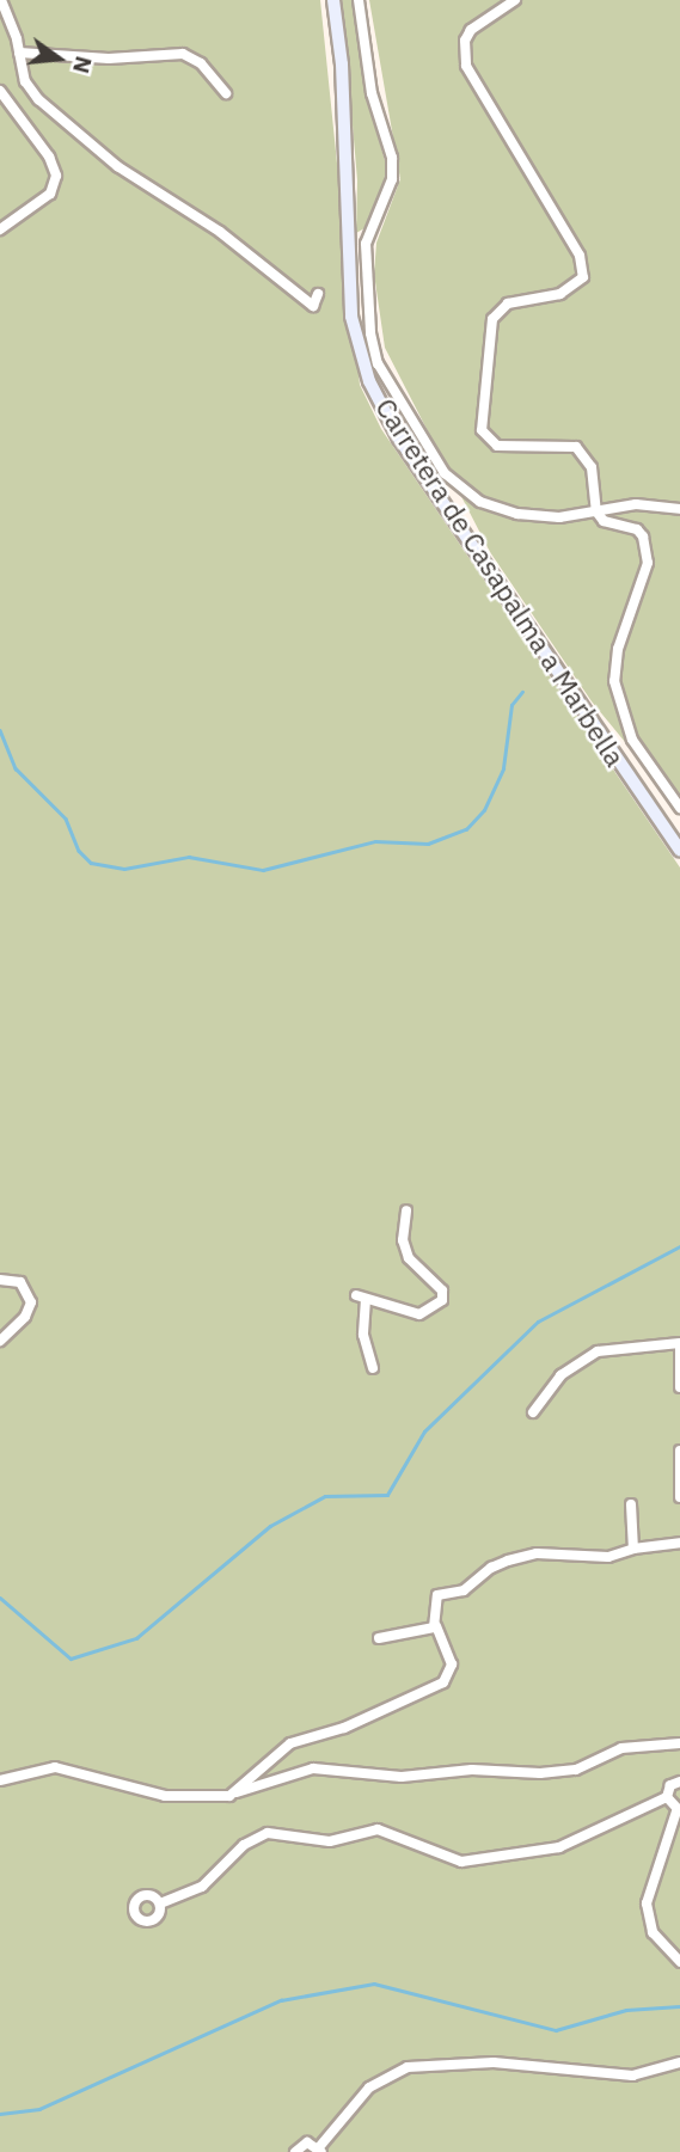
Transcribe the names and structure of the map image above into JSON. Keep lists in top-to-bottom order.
{
  "streets": {
    "main road": ["Carretera de Casapalma a Marbella"]
  },
  "north": "right"
}
